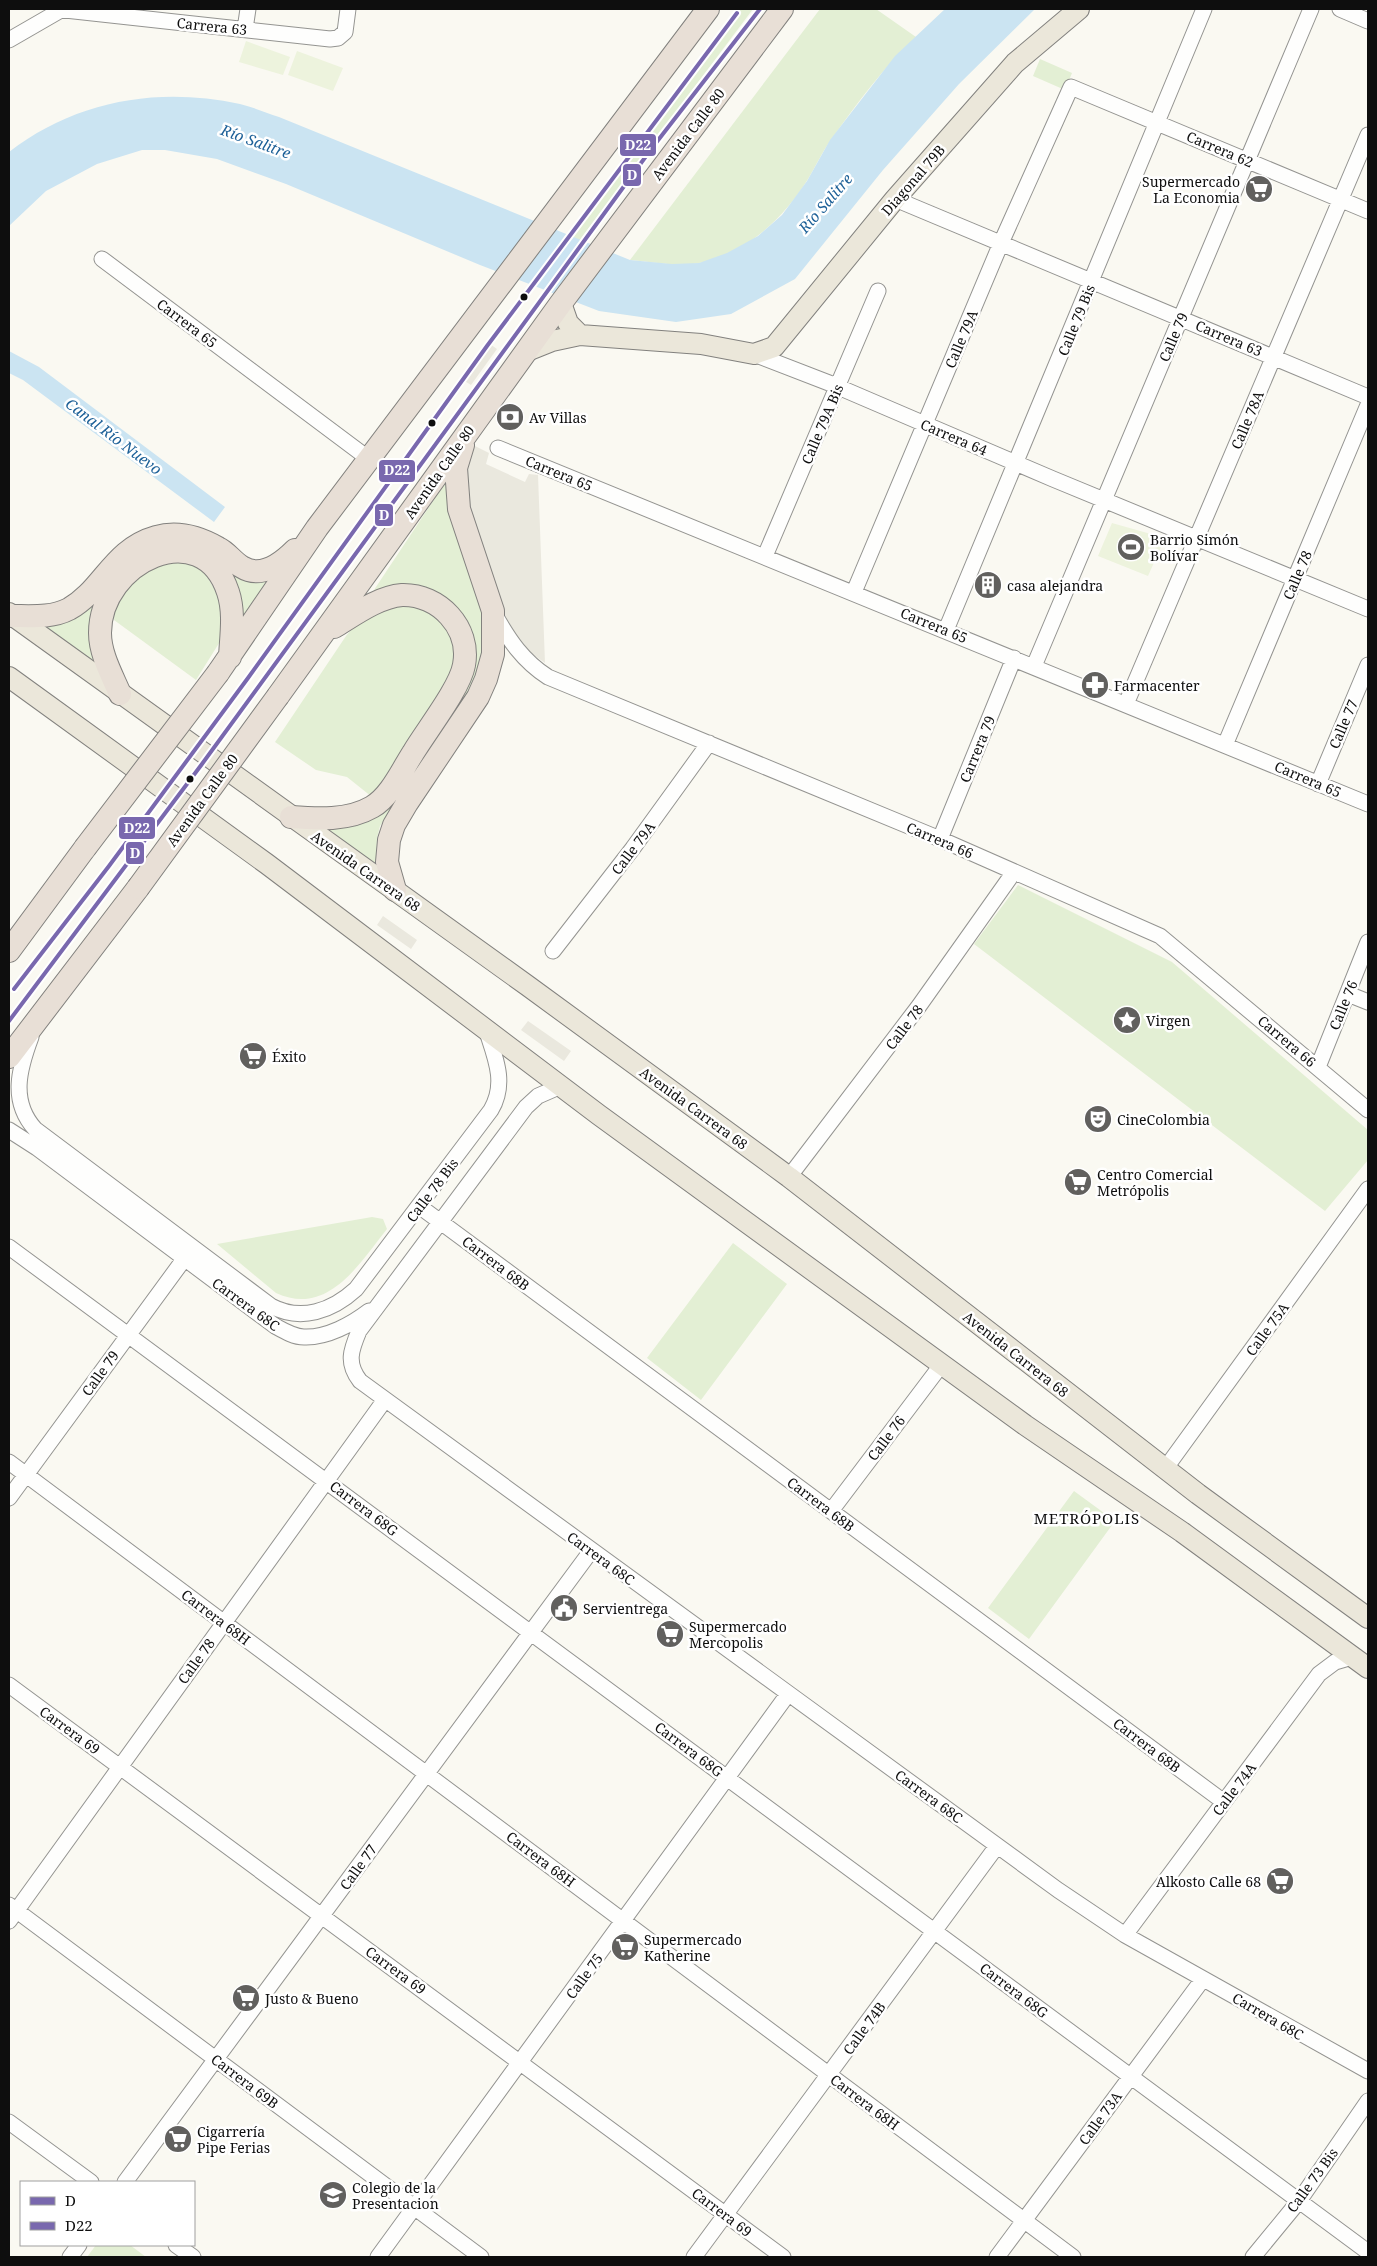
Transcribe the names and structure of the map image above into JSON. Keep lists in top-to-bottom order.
{
  "streets": {
    "highway": ["Avenida Calle 80"],
    "main road": ["Diagonal 79B", "Carrera 64", "Avenida Carrera 68"],
    "street": [
      "Carrera 63",
      "Carrera 62",
      "Calle 79 Bis",
      "Carrera 65",
      "Calle 79",
      "Calle 79A",
      "Calle 78A",
      "Calle 79A Bis",
      "Calle 78",
      "Calle 77",
      "Carrera 79",
      "Carrera 66",
      "Calle 76",
      "Calle 78 Bis",
      "Carrera 68B",
      "Carrera 68C",
      "Calle 75A",
      "Carrera 68G",
      "Carrera 68H",
      "Carrera 69",
      "Calle 74A",
      "Calle 75",
      "Calle 74B",
      "Carrera 69B",
      "Calle 73A",
      "Calle 73 Bis"
    ]
  },
  "crossings": [
    ["Carrera 63", "Diagonal 79B"],
    ["Carrera 63", "Calle 79 Bis"],
    ["Carrera 63", "Calle 79"],
    ["Carrera 63", "Calle 79A"],
    ["Carrera 63", "Calle 78A"],
    ["Avenida Calle 80", "Carrera 64"],
    ["Avenida Calle 80", "Carrera 68C"],
    ["Carrera 62", "Calle 79 Bis"],
    ["Carrera 62", "Calle 79"],
    ["Carrera 62", "Calle 79A"],
    ["Carrera 62", "Calle 78A"],
    ["Diagonal 79B", "Carrera 64"],
    ["Calle 79 Bis", "Carrera 65"],
    ["Calle 79 Bis", "Carrera 64"],
    ["Carrera 65", "Calle 79"],
    ["Carrera 65", "Calle 79A"],
    ["Carrera 65", "Calle 78A"],
    ["Carrera 65", "Calle 79A Bis"],
    ["Carrera 65", "Calle 78"],
    ["Carrera 65", "Calle 77"],
    ["Carrera 65", "Carrera 79"],
    ["Calle 79", "Carrera 64"],
    ["Calle 79", "Carrera 68C"],
    ["Calle 79", "Carrera 68G"],
    ["Calle 79", "Carrera 68H"],
    ["Calle 79A", "Carrera 64"],
    ["Calle 79A", "Carrera 66"],
    ["Calle 78A", "Carrera 64"],
    ["Calle 79A Bis", "Carrera 64"],
    ["Carrera 64", "Calle 78"],
    ["Calle 78", "Carrera 66"],
    ["Calle 78", "Avenida Carrera 68"],
    ["Calle 78", "Carrera 68C"],
    ["Calle 78", "Carrera 68G"],
    ["Calle 78", "Carrera 68H"],
    ["Calle 78", "Carrera 69"],
    ["Calle 78", "Carrera 69B"],
    ["Calle 77", "Carrera 68C"],
    ["Calle 77", "Carrera 68G"],
    ["Calle 77", "Carrera 68H"],
    ["Calle 77", "Carrera 69"],
    ["Calle 77", "Carrera 69B"],
    ["Carrera 79", "Carrera 66"],
    ["Carrera 66", "Calle 76"],
    ["Avenida Carrera 68", "Calle 75A"],
    ["Calle 76", "Carrera 68B"],
    ["Calle 78 Bis", "Carrera 68B"],
    ["Calle 78 Bis", "Carrera 68C"],
    ["Carrera 68B", "Calle 74A"],
    ["Carrera 68C", "Calle 74A"],
    ["Carrera 68C", "Calle 75"],
    ["Carrera 68C", "Calle 74B"],
    ["Carrera 68C", "Calle 73A"],
    ["Carrera 68G", "Calle 75"],
    ["Carrera 68G", "Calle 74B"],
    ["Carrera 68G", "Calle 73A"],
    ["Carrera 68G", "Calle 73 Bis"],
    ["Carrera 68H", "Calle 75"],
    ["Carrera 68H", "Calle 74B"],
    ["Carrera 68H", "Calle 73A"],
    ["Carrera 69", "Calle 75"],
    ["Carrera 69", "Calle 74B"],
    ["Calle 75", "Carrera 69B"]
  ],
  "districts": ["METRÓPOLIS"],
  "water": ["Río Salitre", "Canal Río Nuevo"],
  "places": {
    "supermarket": [
      "Supermercado La Economia",
      "Éxito",
      "Centro Comercial Metrópolis",
      "Supermercado Mercopolis",
      "Alkosto Calle 68",
      "Supermercado Katherine",
      "Justo & Bueno",
      "Cigarrería Pipe Ferias"
    ],
    "bank": ["Av Villas"],
    "sports": ["Barrio Simón Bolívar"],
    "building": ["casa alejandra"],
    "pharmacy": ["Farmacenter"],
    "place": ["Virgen"],
    "theatre": ["CineColombia"],
    "public building": ["Servientrega"],
    "school or university": ["Colegio de la Presentacion"]
  },
  "lines": ["transit line D", "transit line D22"],
  "legend": ["D", "D22"]
}
